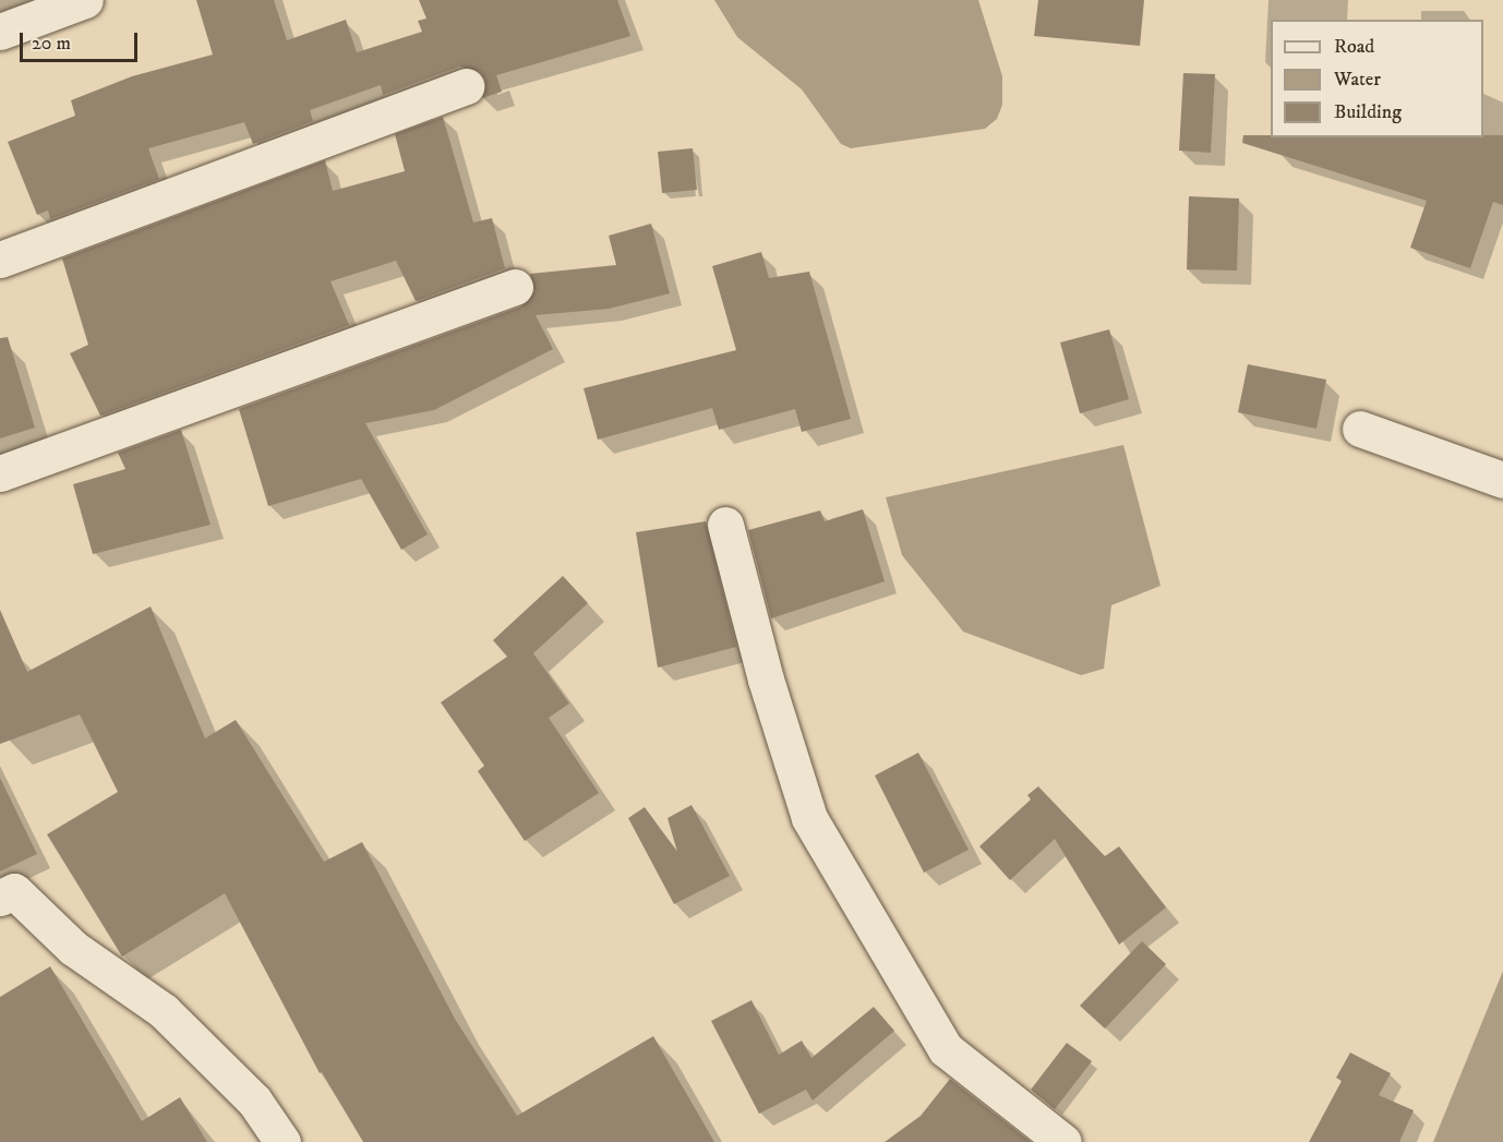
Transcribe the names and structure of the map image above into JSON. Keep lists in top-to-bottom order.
{
  "legend": ["Road", "Water", "Building"],
  "scale_bar": "20 m"
}
